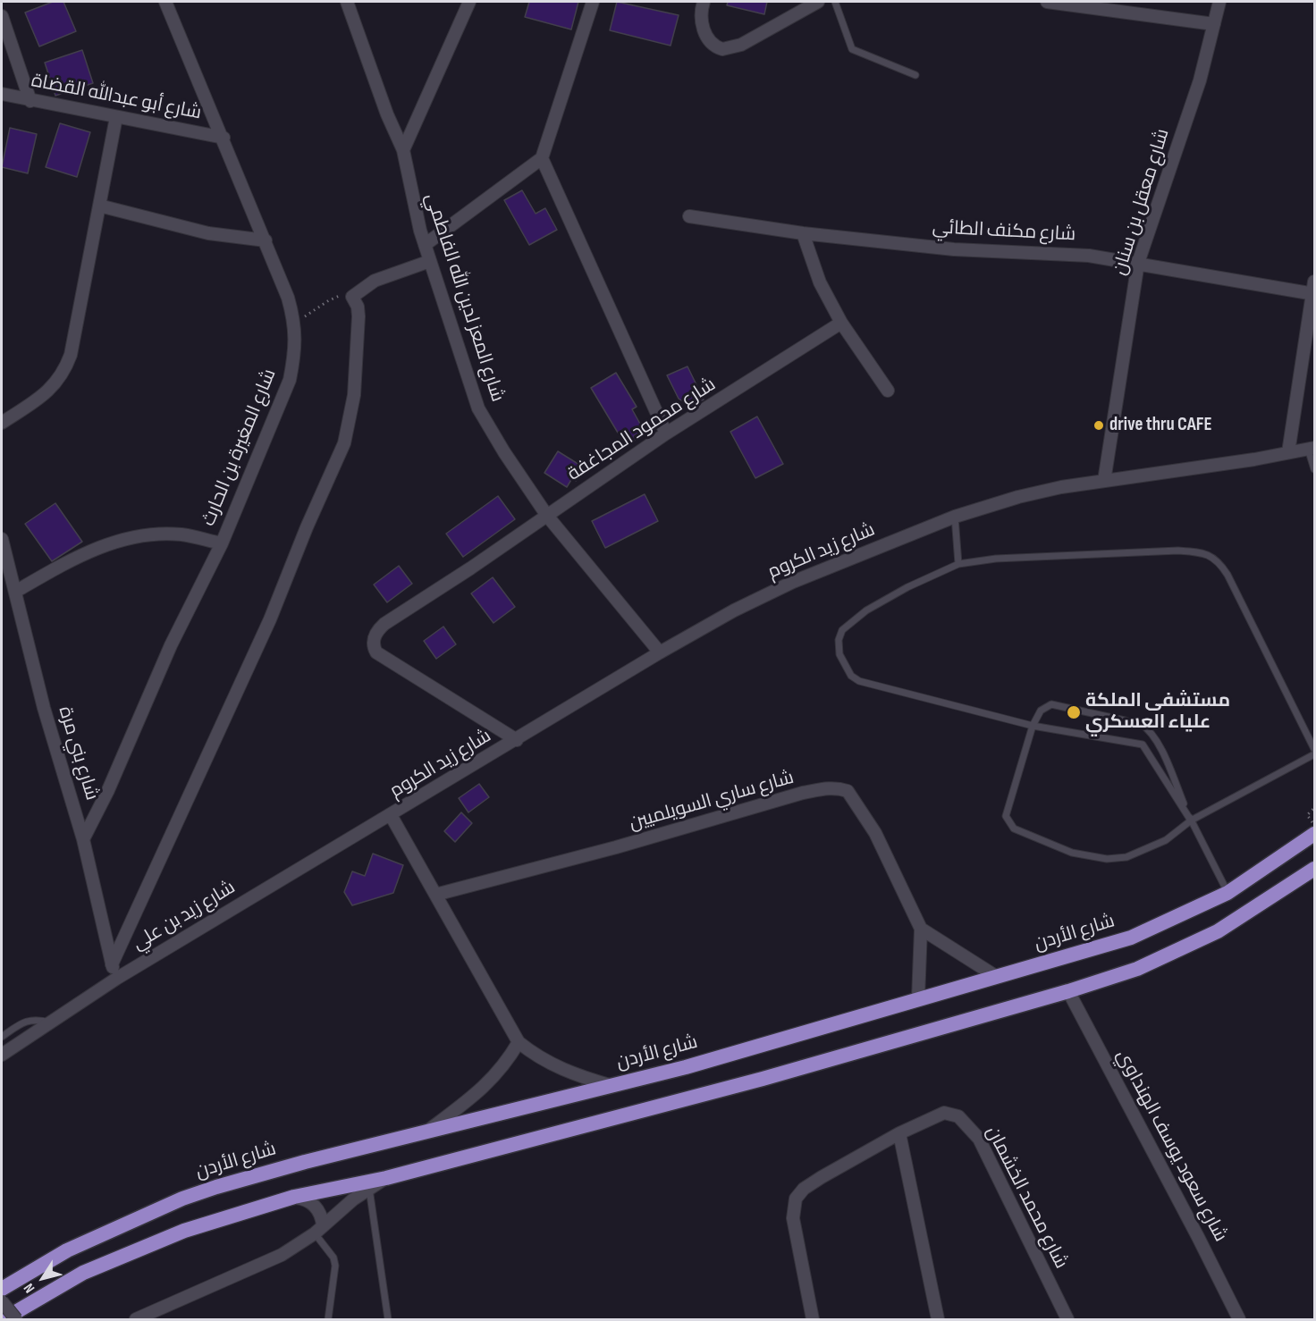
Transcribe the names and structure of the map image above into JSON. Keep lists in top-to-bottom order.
{
  "streets": {
    "highway": ["شارع الأردن"],
    "street": [
      "شارع أبو عبدالله القضاة",
      "شارع معقل بن سنان",
      "شارع مكنف الطائي",
      "شارع المعز لدين الله الفاطمي",
      "شارع محمود المجاغفة",
      "شارع المغيرة بن الحارث",
      "شارع زيد الكروم",
      "شارع بني مرة",
      "شارع ساري السويلميين",
      "شارع زيد بن علي",
      "شارع سعود يوسف الهنداوي",
      "شارع محمد الخشمان"
    ]
  },
  "crossings": [
    ["شارع أبو عبدالله القضاة", "شارع المغيرة بن الحارث"],
    ["شارع معقل بن سنان", "شارع مكنف الطائي"],
    ["شارع معقل بن سنان", "شارع زيد الكروم"],
    ["شارع المعز لدين الله الفاطمي", "شارع محمود المجاغفة"],
    ["شارع المعز لدين الله الفاطمي", "شارع زيد الكروم"],
    ["شارع محمود المجاغفة", "شارع زيد الكروم"],
    ["شارع المغيرة بن الحارث", "شارع بني مرة"],
    ["شارع زيد الكروم", "شارع زيد بن علي"],
    ["شارع بني مرة", "شارع زيد بن علي"],
    ["شارع ساري السويلميين", "شارع الأردن"]
  ],
  "places": ["drive thru CAFE", "مستشفى الملكة علياء العسكري"],
  "north": "bottom left"
}
